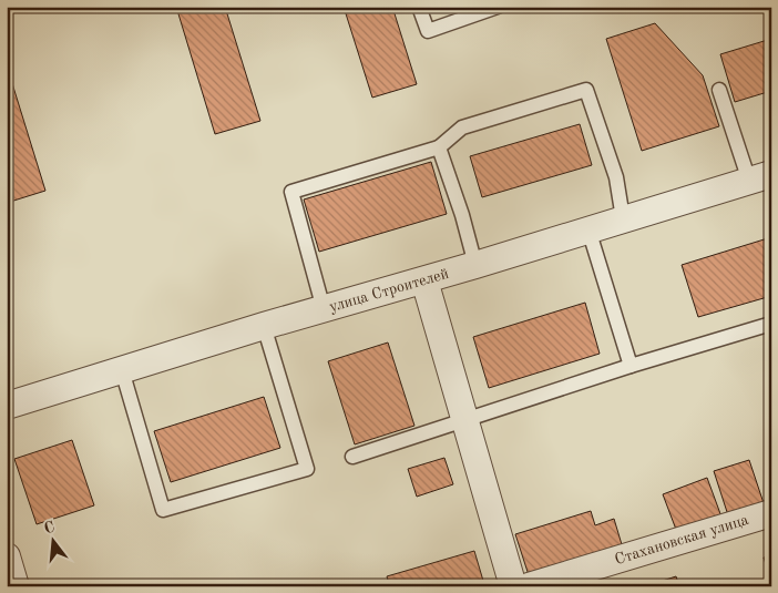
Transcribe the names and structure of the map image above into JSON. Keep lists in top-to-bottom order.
{
  "streets": {
    "street": ["улица Строителей", "Стахановская улица"]
  },
  "north": "top"
}
